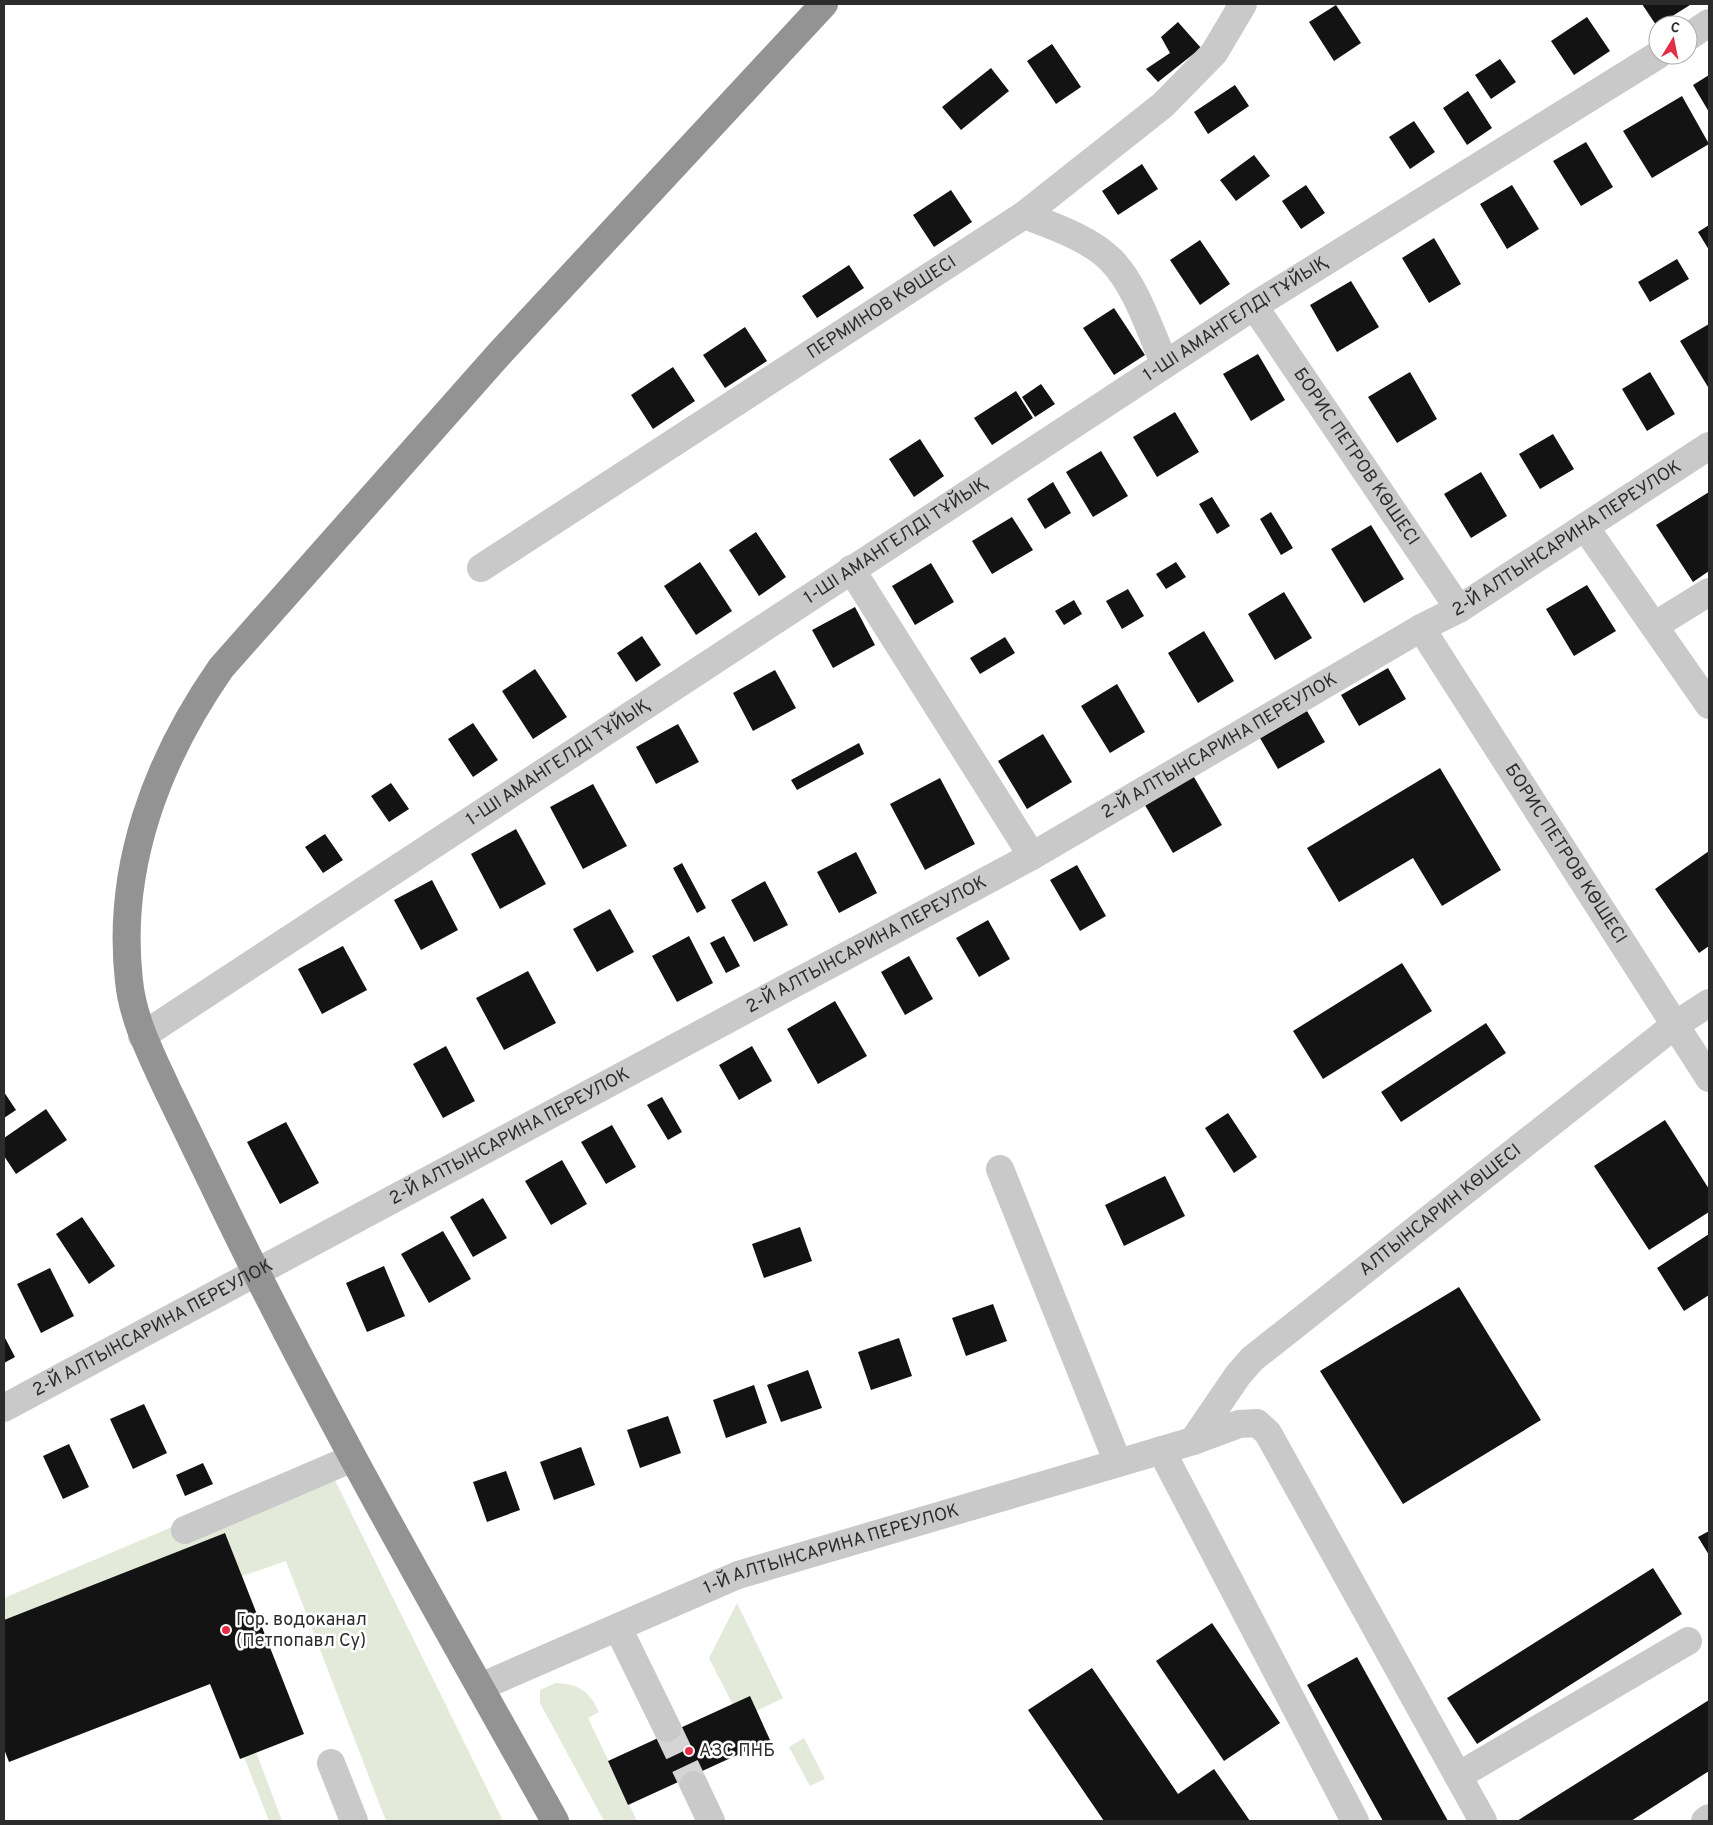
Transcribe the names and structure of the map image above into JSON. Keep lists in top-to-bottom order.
{
  "streets": {
    "street": [
      "ПЕРМИНОВ КӨШЕСІ",
      "1-ШІ АМАНГЕЛДІ ТҰЙЫҚ",
      "БОРИС ПЕТРОВ КӨШЕСІ",
      "2-Й АЛТЫНСАРИНА ПЕРЕУЛОК",
      "АЛТЫНСАРИН КӨШЕСІ",
      "1-Й АЛТЫНСАРИНА ПЕРЕУЛОК"
    ]
  },
  "crossings": [
    ["1-ШІ АМАНГЕЛДІ ТҰЙЫҚ", "БОРИС ПЕТРОВ КӨШЕСІ"],
    ["БОРИС ПЕТРОВ КӨШЕСІ", "2-Й АЛТЫНСАРИНА ПЕРЕУЛОК"],
    ["БОРИС ПЕТРОВ КӨШЕСІ", "АЛТЫНСАРИН КӨШЕСІ"],
    ["АЛТЫНСАРИН КӨШЕСІ", "1-Й АЛТЫНСАРИНА ПЕРЕУЛОК"]
  ],
  "places": ["Гор. водоканал (Петпопавл Су)", "АЗС ПНБ"],
  "north": "top"
}
